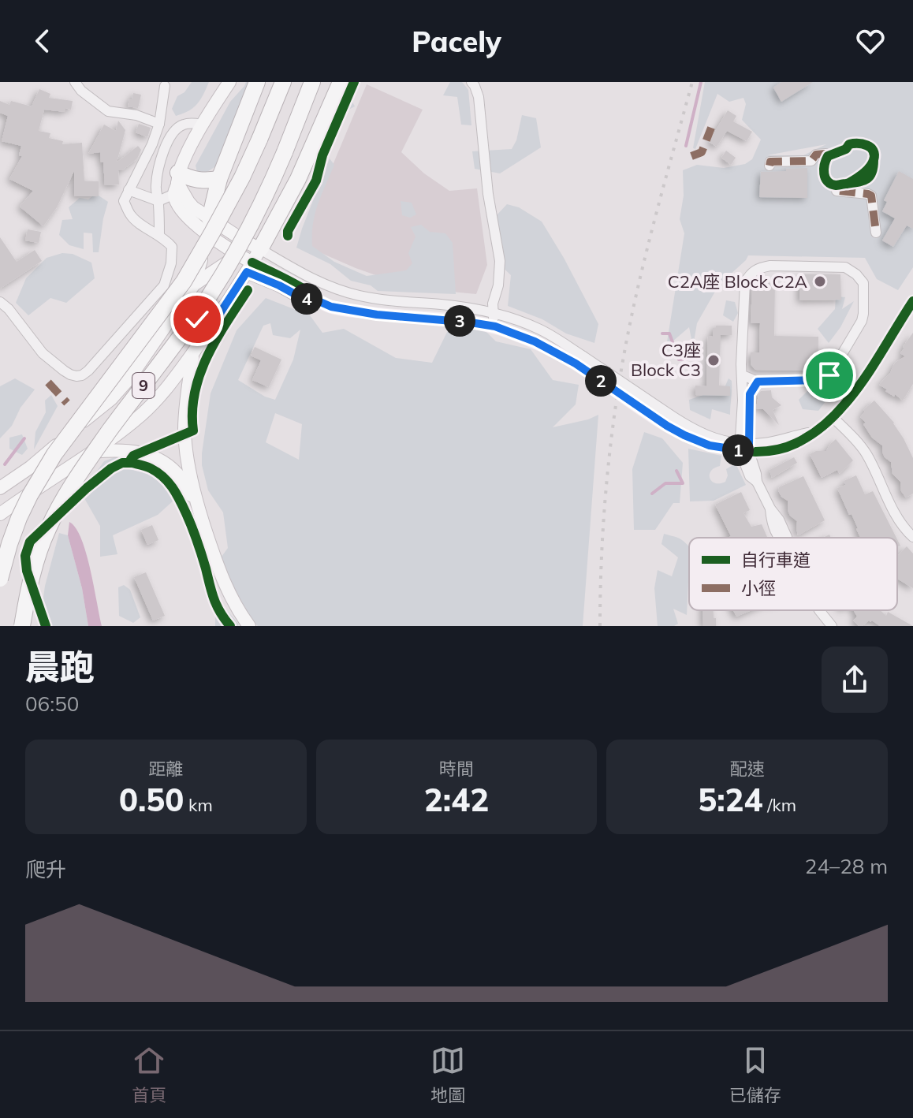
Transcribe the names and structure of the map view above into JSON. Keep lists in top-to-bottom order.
{
  "streets": {
    "highway": ["9"]
  },
  "places": ["C2A座 Block C2A", "C3座 Block C3"],
  "legend": ["自行車道", "小徑"],
  "page": {
    "header": "Pacely",
    "pins": [
      "4",
      "3",
      "2",
      "1"
    ],
    "heading": ["晨跑", "06:50"],
    "stats": [
      ["距離", "0.50 km"],
      ["時間", "2:42"],
      ["配速", "5:24 /km"]
    ],
    "chart": ["爬升", "24–28 m"],
    "tabs": ["首頁", "地圖", "已儲存"]
  }
}
